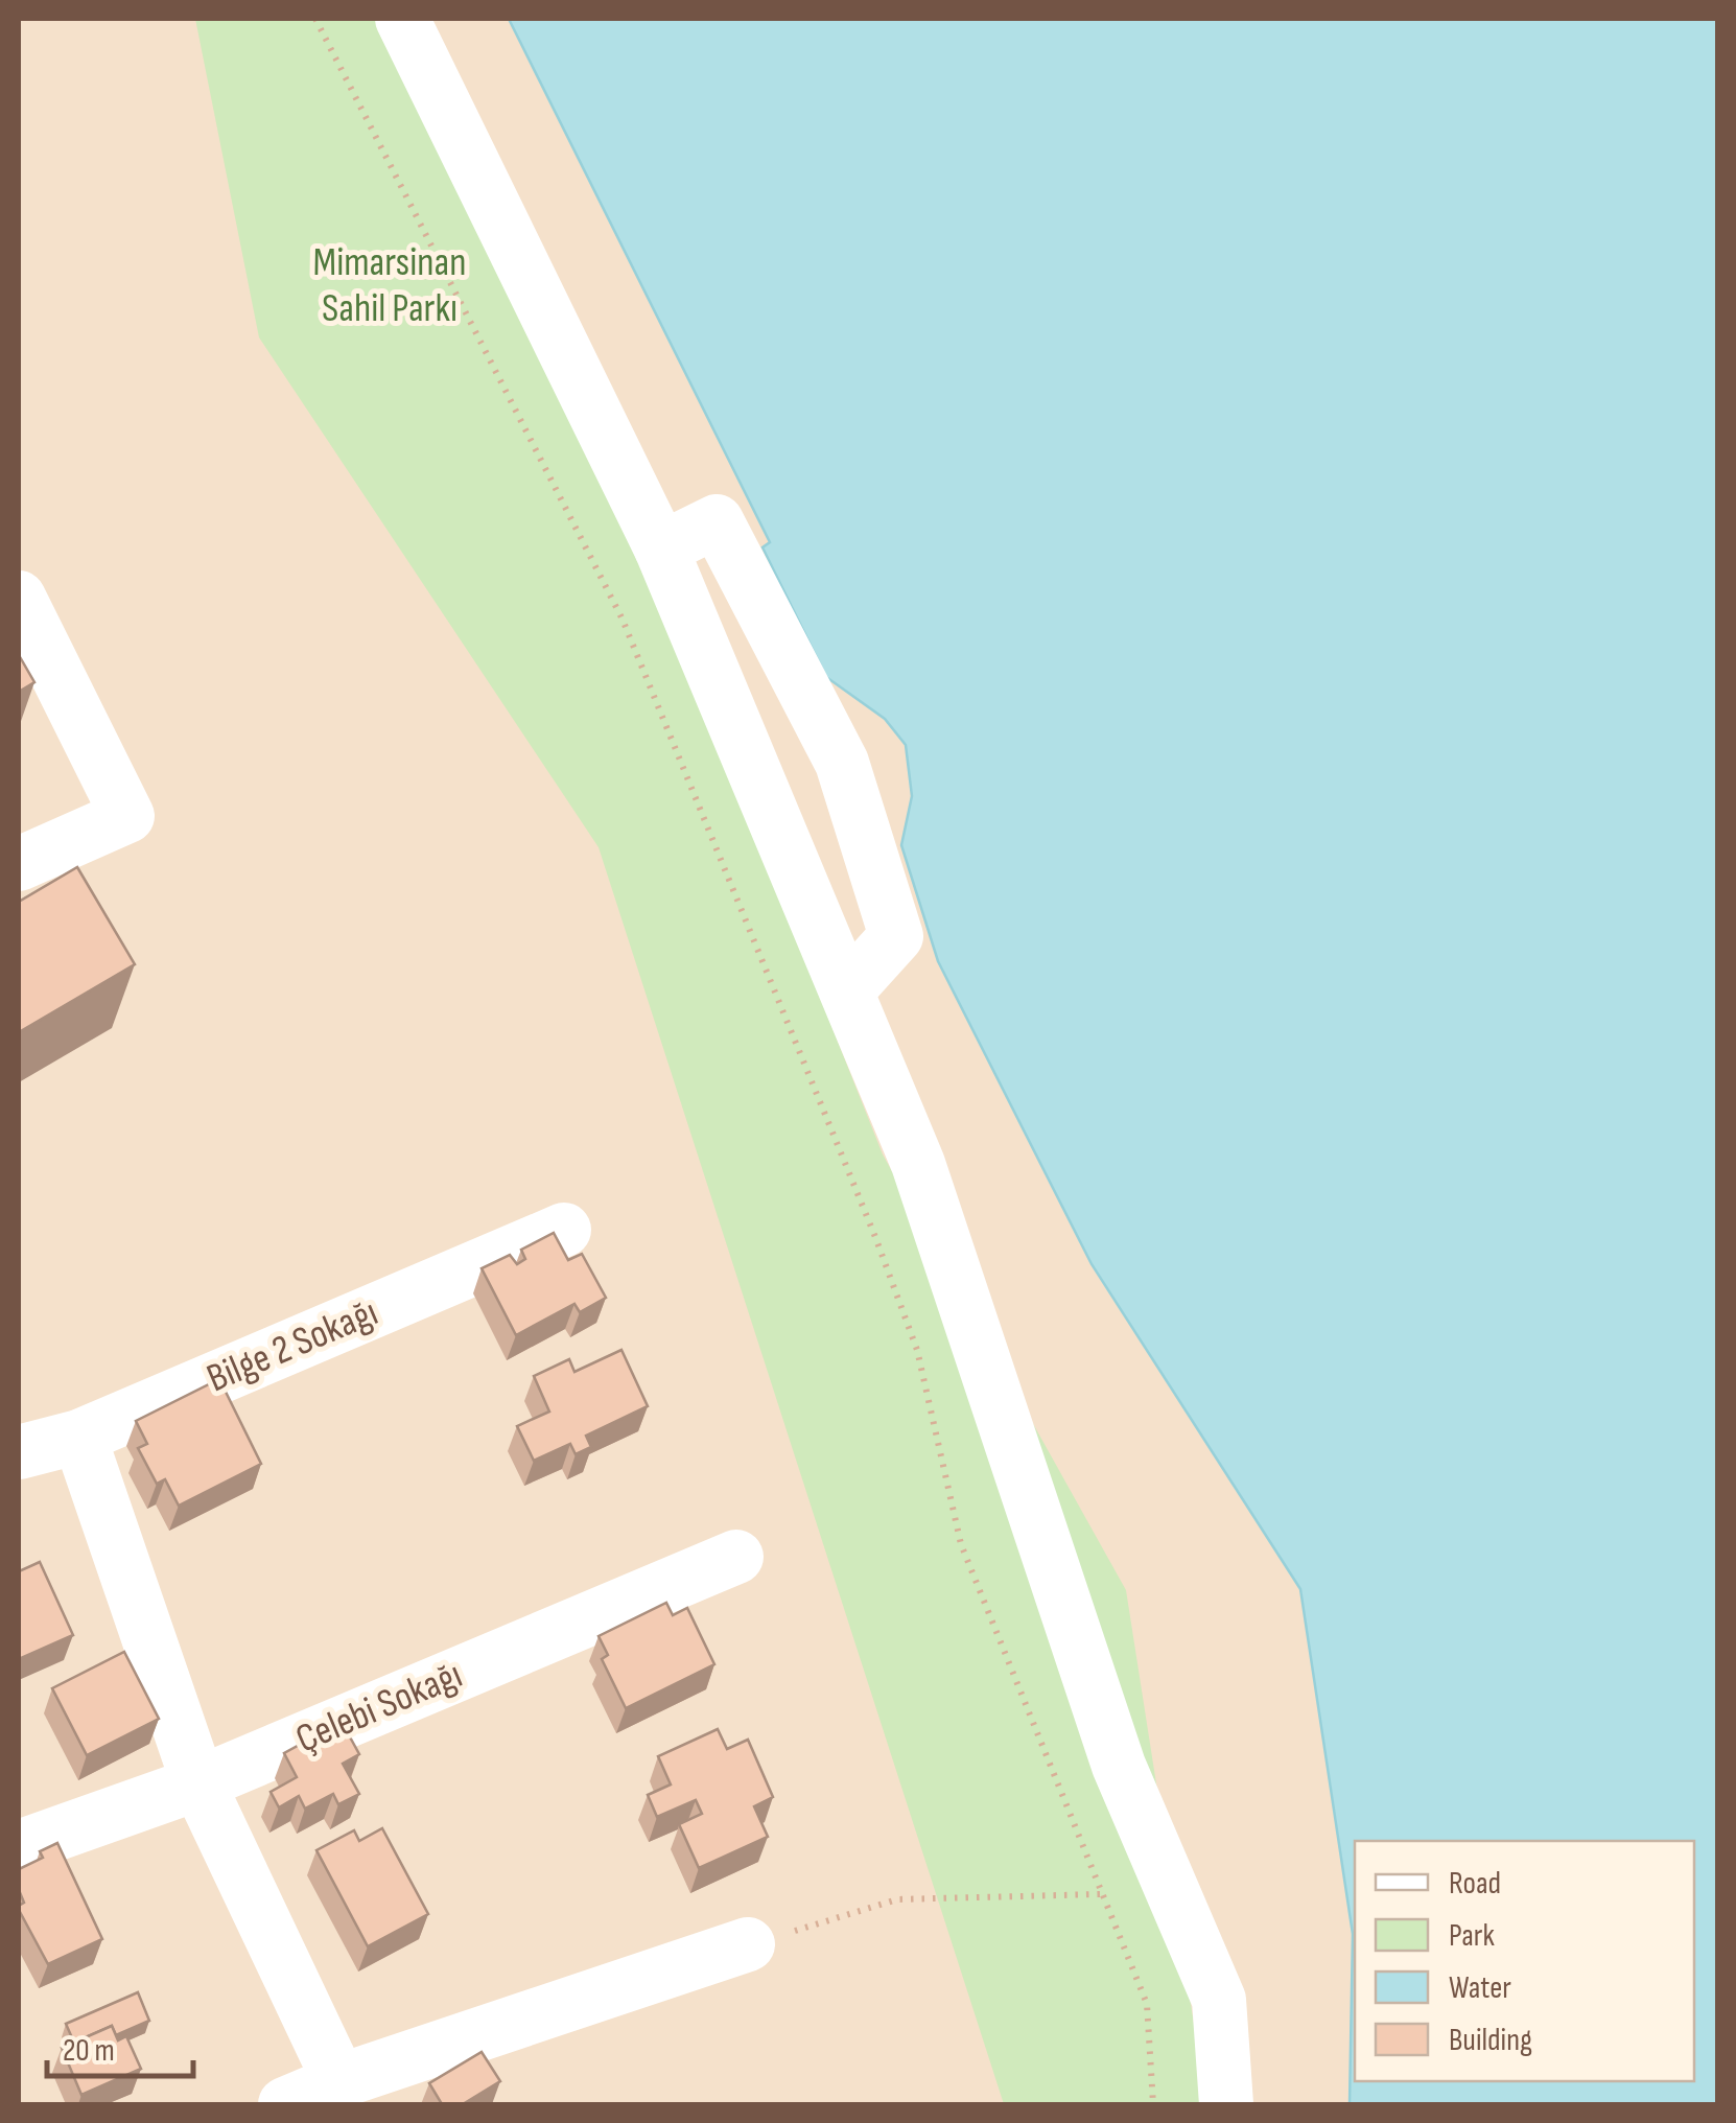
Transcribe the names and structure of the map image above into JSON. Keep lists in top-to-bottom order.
{
  "streets": {
    "street": ["Bilge 2 Sokağı", "Çelebi Sokağı"]
  },
  "parks": ["Mimarsinan Sahil Parkı"],
  "legend": [
    "Road",
    "Park",
    "Water",
    "Building"
  ],
  "scale_bar": "20 m"
}
